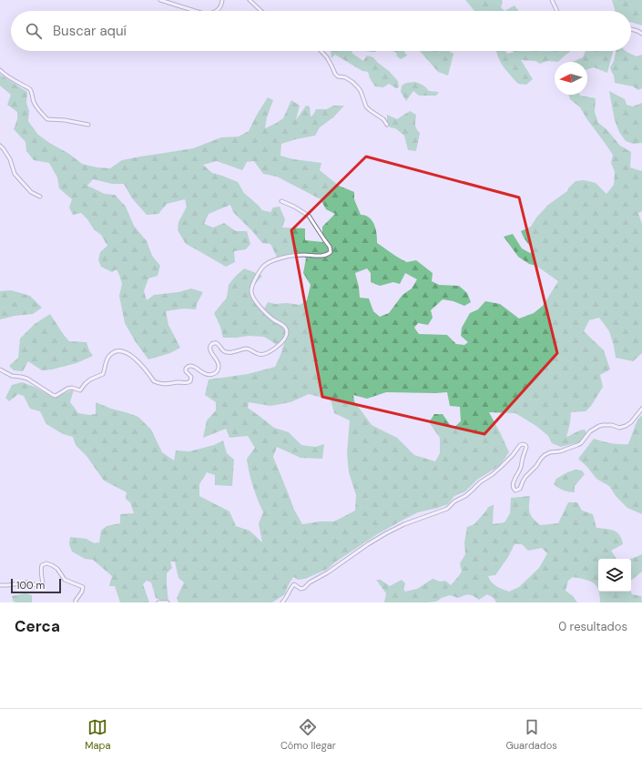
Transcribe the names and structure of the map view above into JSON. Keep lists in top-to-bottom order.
{
  "scale_bar": "100 m",
  "north": "left",
  "page": {
    "search": "Buscar aquí",
    "scale": "100 m",
    "heading": ["Cerca", "0 resultados"],
    "nav": ["Mapa", "Cómo llegar", "Guardados"]
  }
}
